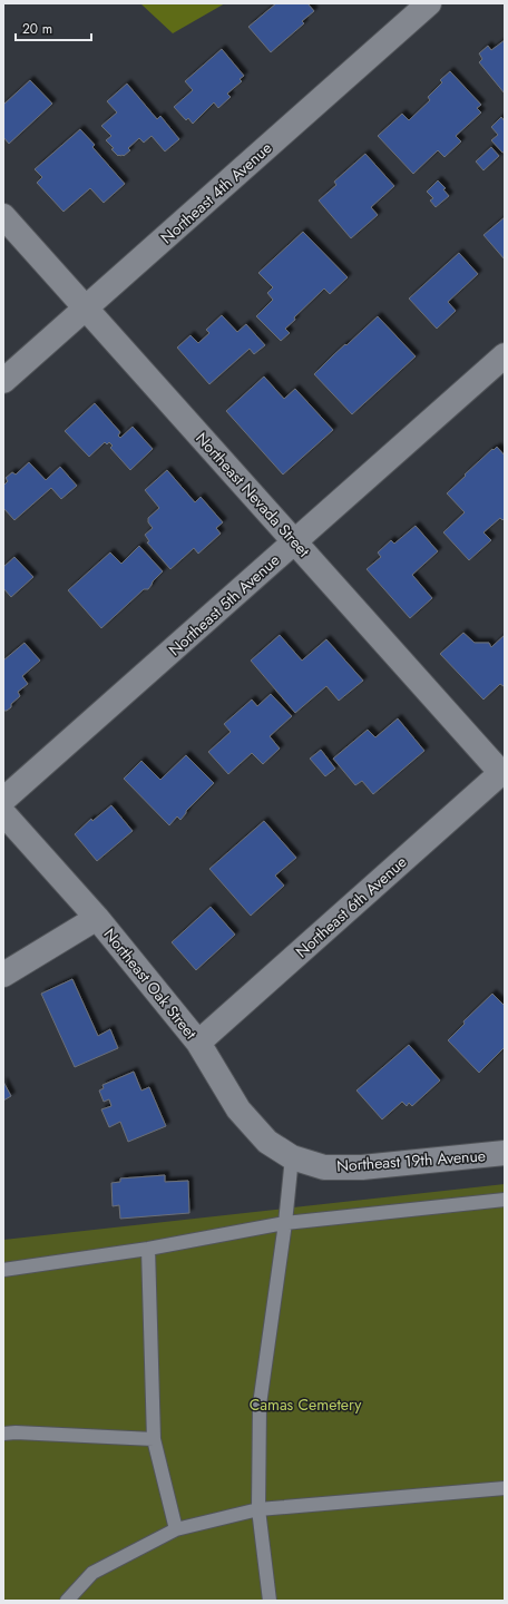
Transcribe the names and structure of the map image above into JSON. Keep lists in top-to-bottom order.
{
  "streets": {
    "street": [
      "Northeast 4th Avenue",
      "Northeast Nevada Street",
      "Northeast 5th Avenue",
      "Northeast 6th Avenue",
      "Northeast Oak Street",
      "Northeast 19th Avenue"
    ]
  },
  "crossings": [
    ["Northeast 4th Avenue", "Northeast Nevada Street"],
    ["Northeast Nevada Street", "Northeast 5th Avenue"],
    ["Northeast Nevada Street", "Northeast 6th Avenue"],
    ["Northeast 6th Avenue", "Northeast Oak Street"],
    ["Northeast Oak Street", "Northeast 19th Avenue"]
  ],
  "parks": ["Camas Cemetery"],
  "scale_bar": "20 m"
}
